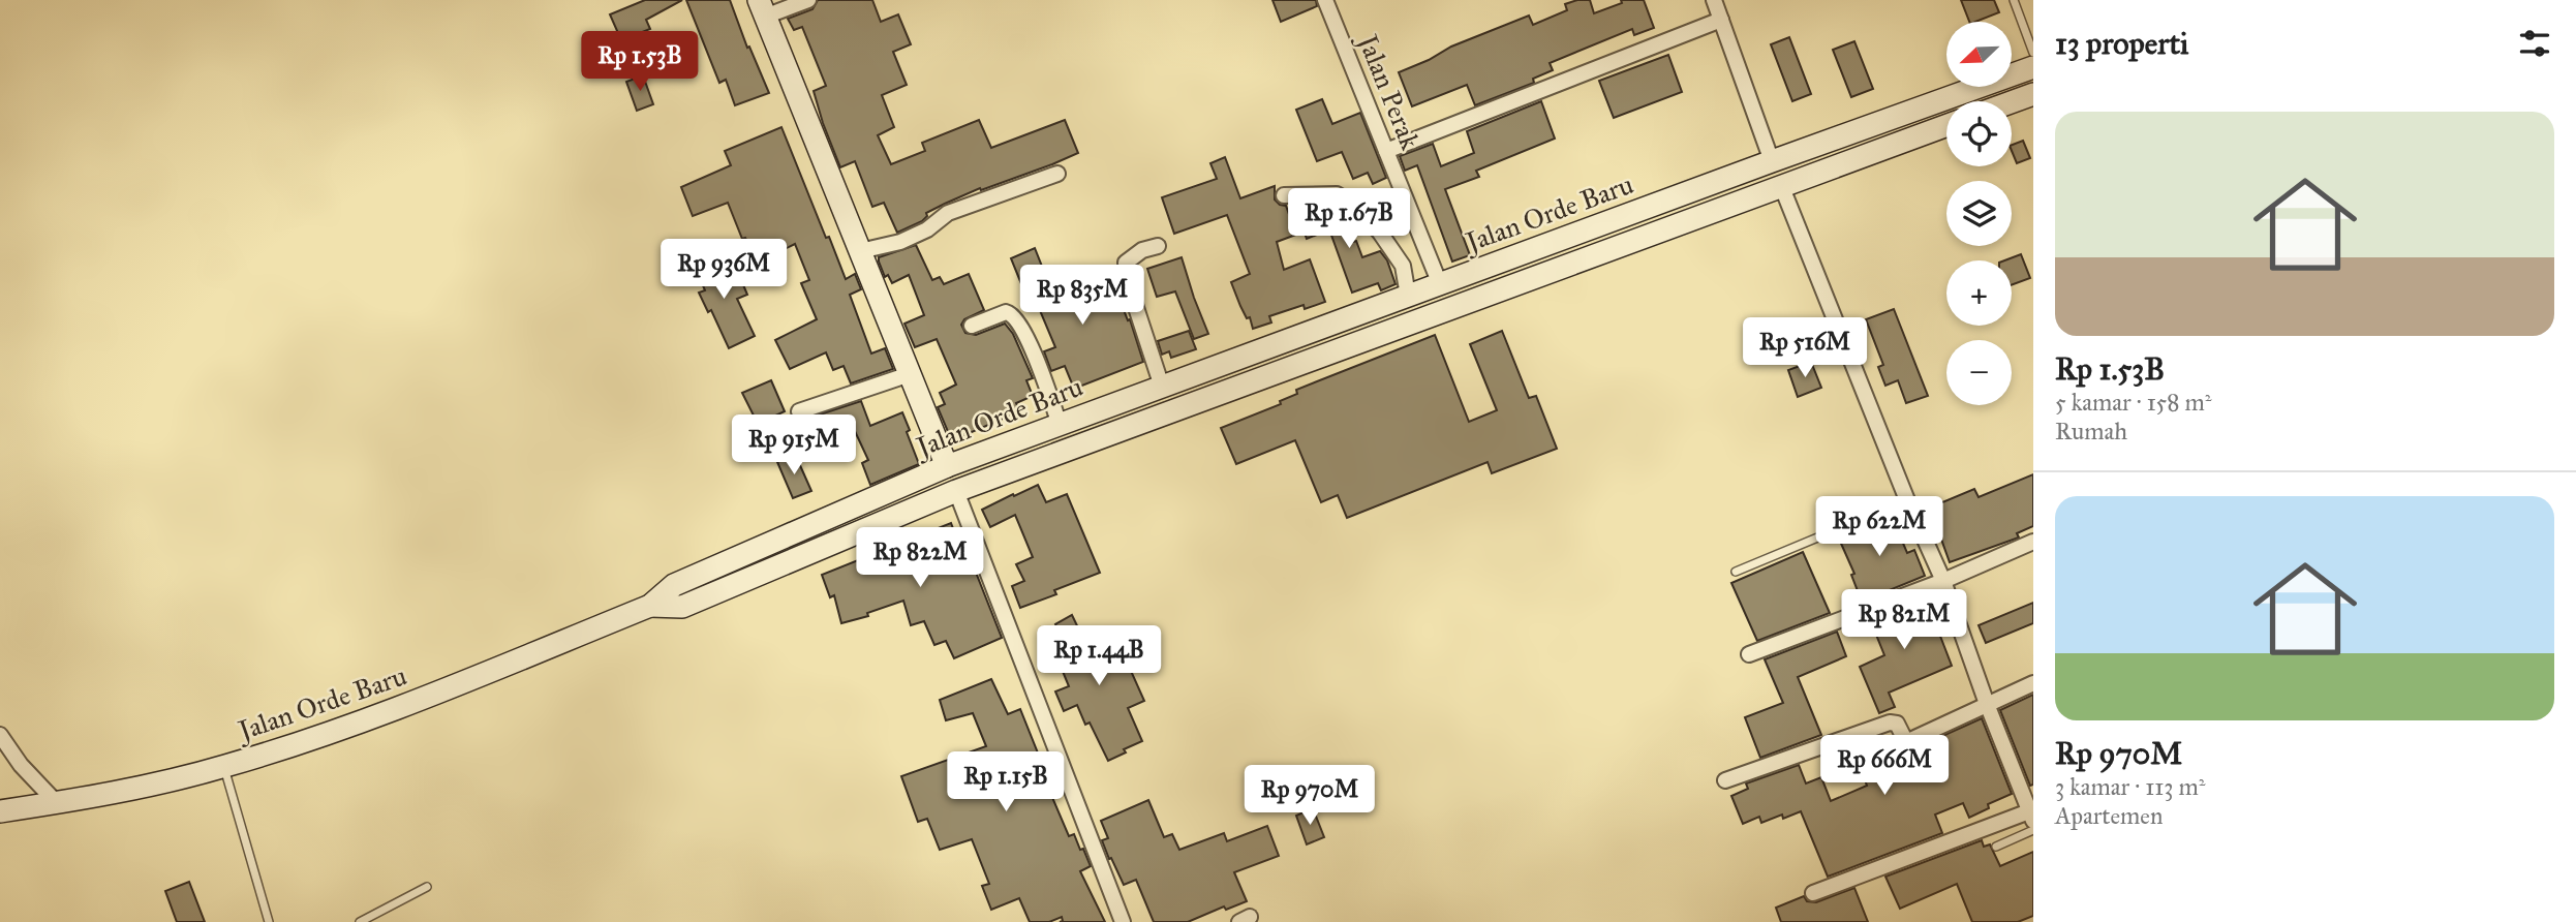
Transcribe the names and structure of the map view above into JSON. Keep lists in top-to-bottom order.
{
  "streets": {
    "main road": ["Jalan Orde Baru"],
    "street": ["Jalan Perak"]
  },
  "crossings": [
    ["Jalan Perak", "Jalan Orde Baru"]
  ],
  "north": "bottom left",
  "page": {
    "heading": "13 properti",
    "map_buttons": ["+", "−"],
    "price": [
      "Rp 1.53B",
      "Rp 1.67B",
      "Rp 936M",
      "Rp 835M",
      "Rp 516M",
      "Rp 915M",
      "Rp 622M",
      "Rp 822M",
      "Rp 821M",
      "Rp 1.44B",
      "Rp 666M",
      "Rp 1.15B",
      "Rp 970M"
    ],
    "list": [
      {
        "name": "Rp 1.53B",
        "note": "5 kamar · 158 m² · Rumah"
      },
      {
        "name": "Rp 970M",
        "note": "3 kamar · 113 m² · Apartemen"
      }
    ]
  }
}
